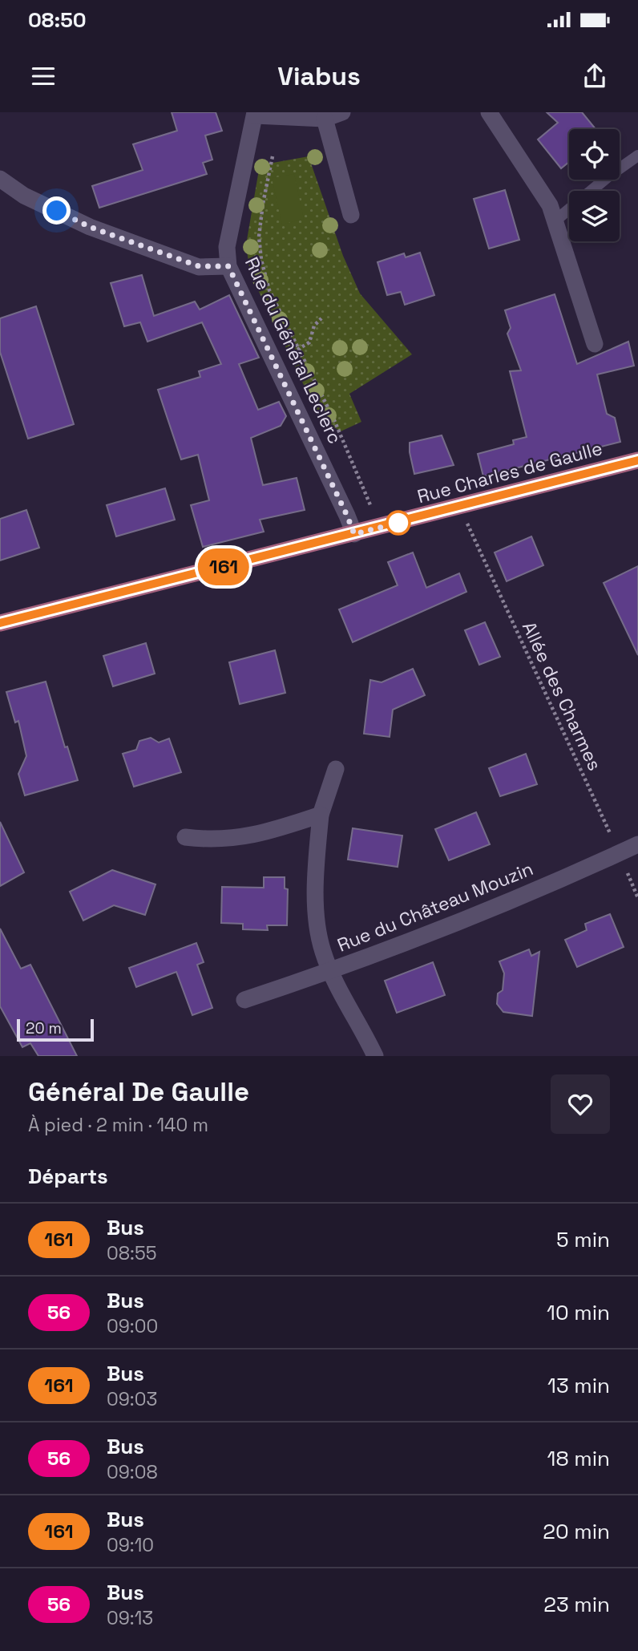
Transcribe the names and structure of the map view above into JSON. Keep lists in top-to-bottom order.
{
  "streets": {
    "main road": ["Rue Charles de Gaulle"],
    "street": ["Rue du Général Leclerc", "Rue du Château Mouzin"],
    "path": ["Allée des Charmes"]
  },
  "crossings": [
    ["Rue du Général Leclerc", "Rue Charles de Gaulle"],
    ["Rue Charles de Gaulle", "Allée des Charmes"],
    ["Allée des Charmes", "Rue du Château Mouzin"]
  ],
  "lines": ["bus line 161"],
  "scale_bar": "20 m",
  "page": {
    "status": "08:50",
    "header": "Viabus",
    "on_map": "161",
    "scale": "20 m",
    "heading": [
      ["Général De Gaulle", "À pied · 2 min · 140 m"],
      "Départs"
    ],
    "list": [
      {
        "mark": "161",
        "name": "Bus",
        "note": "08:55",
        "value": "5 min"
      },
      {
        "mark": "56",
        "name": "Bus",
        "note": "09:00",
        "value": "10 min"
      },
      {
        "mark": "161",
        "name": "Bus",
        "note": "09:03",
        "value": "13 min"
      },
      {
        "mark": "56",
        "name": "Bus",
        "note": "09:08",
        "value": "18 min"
      },
      {
        "mark": "161",
        "name": "Bus",
        "note": "09:10",
        "value": "20 min"
      },
      {
        "mark": "56",
        "name": "Bus",
        "note": "09:13",
        "value": "23 min"
      }
    ]
  }
}
